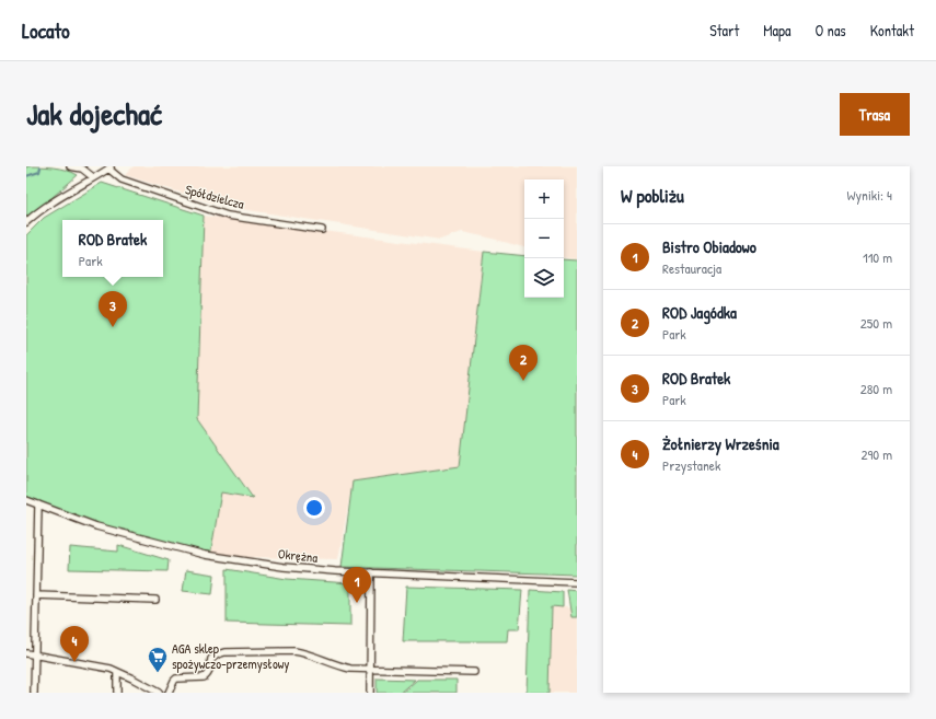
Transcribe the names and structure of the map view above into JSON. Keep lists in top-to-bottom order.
{
  "streets": {
    "street": ["Spółdzielcza", "Okrężna"]
  },
  "places": {
    "supermarket": ["AGA sklep spożywczo-przemysłowy"]
  },
  "page": {
    "header": "Locato",
    "nav": [
      "Start",
      "Mapa",
      "O nas",
      "Kontakt"
    ],
    "title": "Jak dojechać",
    "buttons": "Trasa",
    "heading": ["W pobliżu", "Wyniki: 4"],
    "map_buttons": ["+", "−"],
    "popup": ["ROD Bratek", "Park"],
    "list": [
      {
        "mark": "1",
        "name": "Bistro Obiadowo",
        "note": "Restauracja",
        "value": "110 m"
      },
      {
        "mark": "2",
        "name": "ROD Jagódka",
        "note": "Park",
        "value": "250 m"
      },
      {
        "mark": "3",
        "name": "ROD Bratek",
        "note": "Park",
        "value": "280 m"
      },
      {
        "mark": "4",
        "name": "Żołnierzy Września",
        "note": "Przystanek",
        "value": "290 m"
      }
    ],
    "pins": [
      "3",
      "2",
      "1",
      "4"
    ]
  }
}
